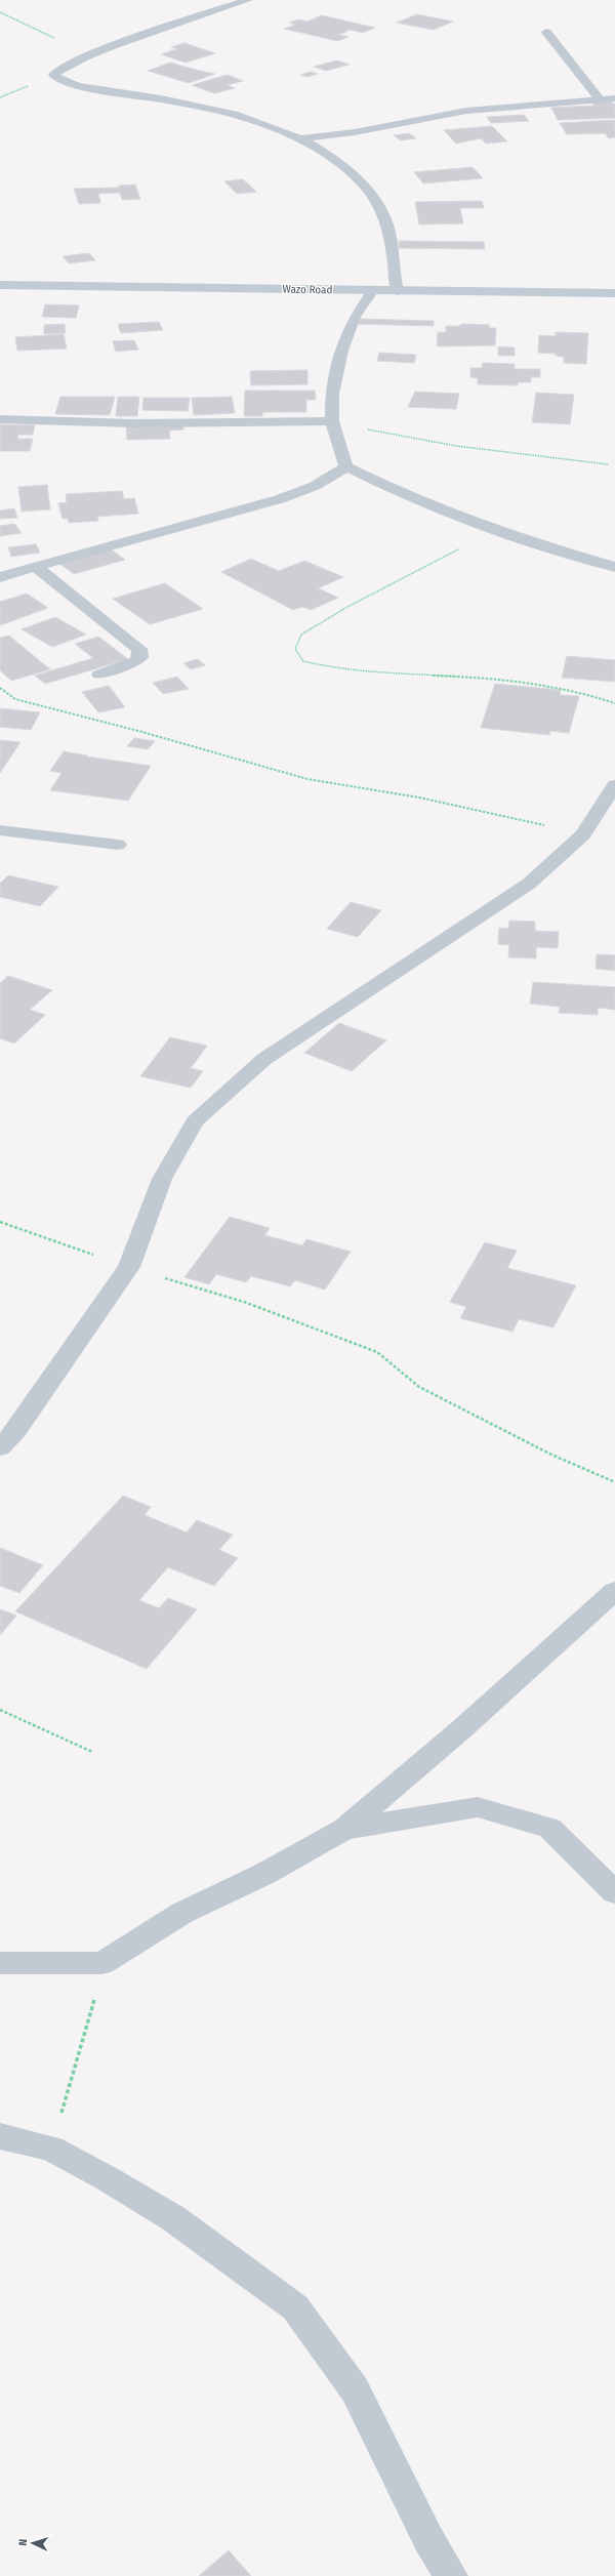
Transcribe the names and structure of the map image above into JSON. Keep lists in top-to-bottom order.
{
  "streets": {
    "main road": ["Wazo Road"]
  },
  "north": "left"
}
